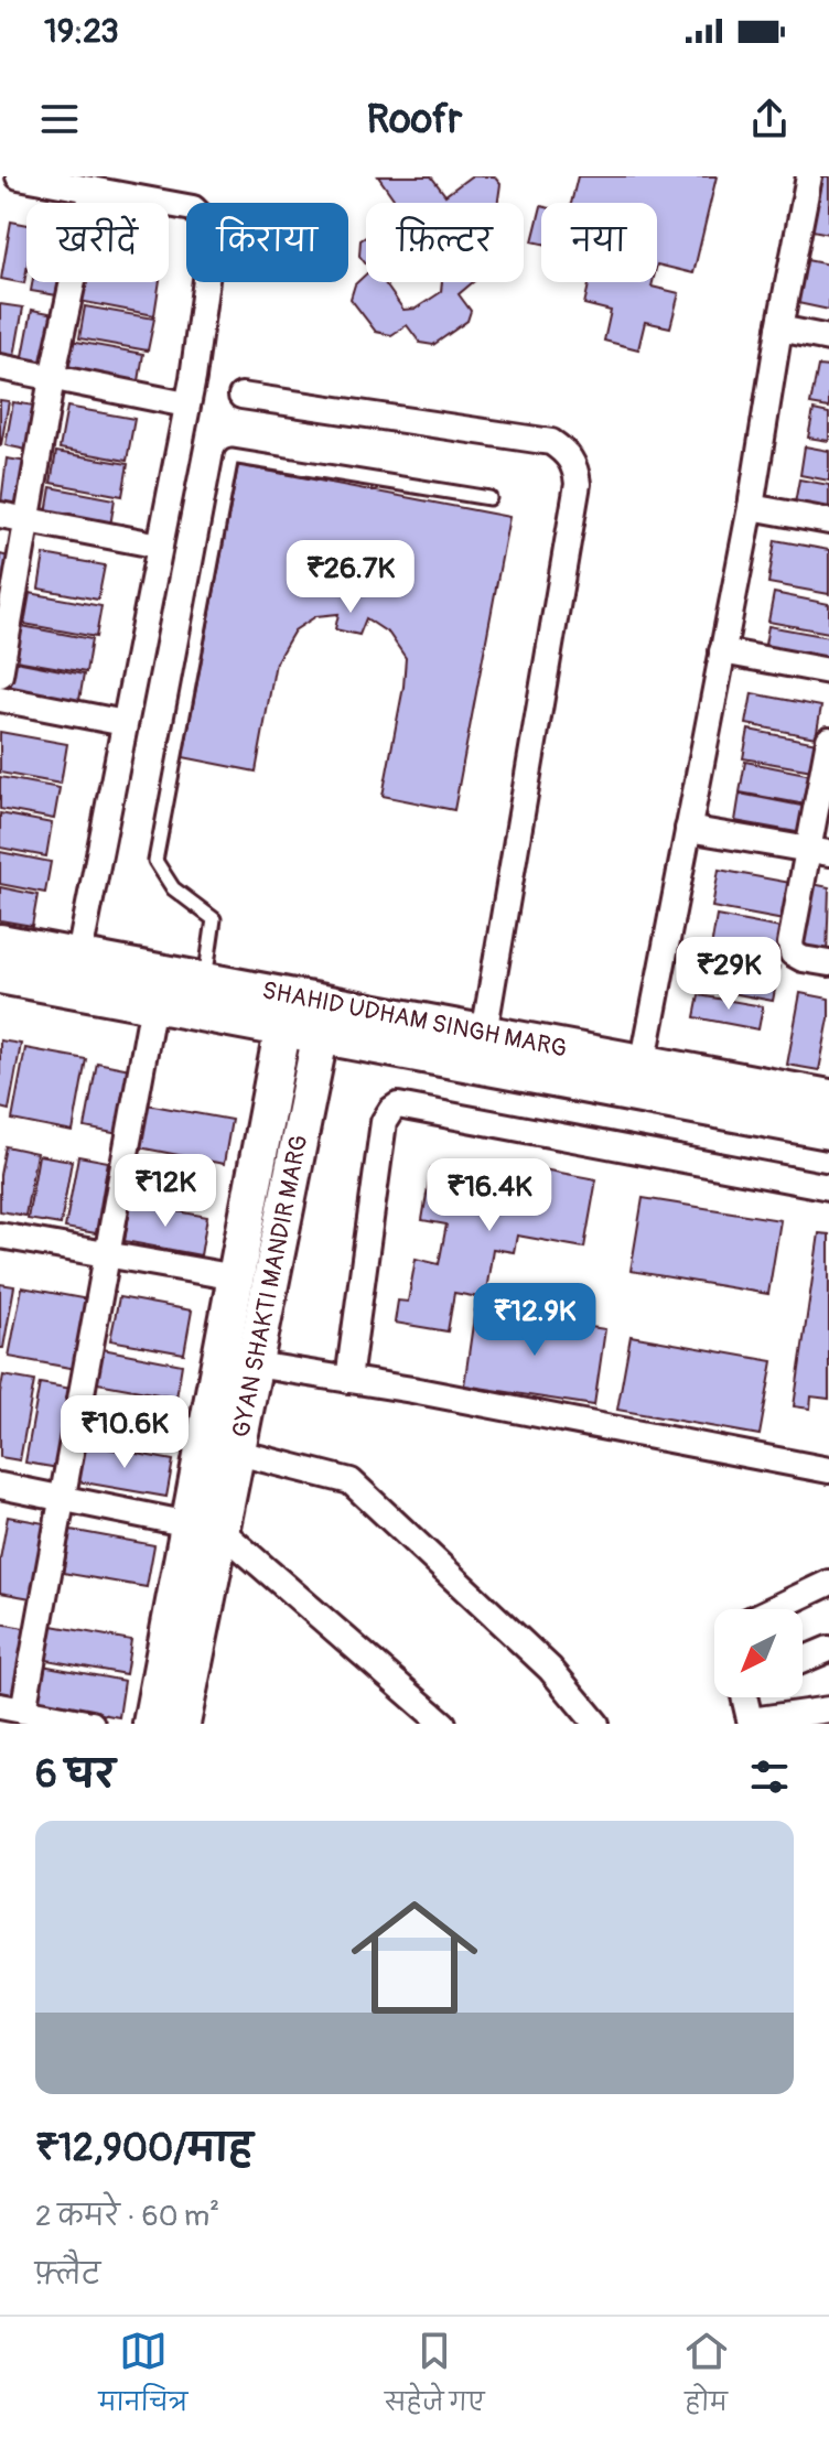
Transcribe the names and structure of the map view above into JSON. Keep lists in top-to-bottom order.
{
  "streets": {
    "street": ["SHAHID UDHAM SINGH MARG", "GYAN SHAKTI MANDIR MARG"]
  },
  "crossings": [
    ["SHAHID UDHAM SINGH MARG", "GYAN SHAKTI MANDIR MARG"]
  ],
  "north": "bottom left",
  "page": {
    "status": "19:23",
    "header": "Roofr",
    "chip": [
      "खरीदें",
      "किराया",
      "फ़िल्टर",
      "नया"
    ],
    "price": [
      "₹26.7K",
      "₹29K",
      "₹12K",
      "₹16.4K",
      "₹12.9K",
      "₹10.6K"
    ],
    "heading": "6 घर",
    "list": [
      {
        "name": "₹12,900/माह",
        "note": "2 कमरे · 60 m² · फ़्लैट"
      }
    ],
    "tabs": ["मानचित्र", "सहेजे गए", "होम"]
  }
}
